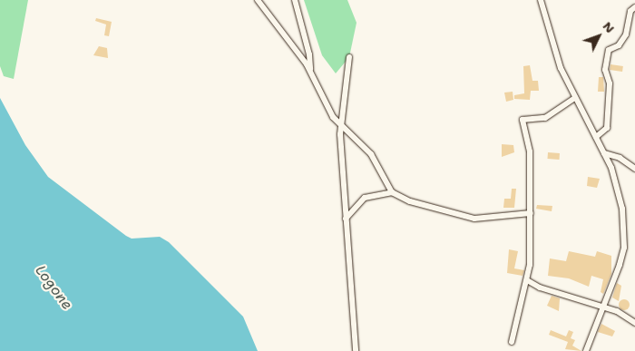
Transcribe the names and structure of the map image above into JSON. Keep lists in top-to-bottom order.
{
  "water": ["Logone"],
  "north": "top right"
}
